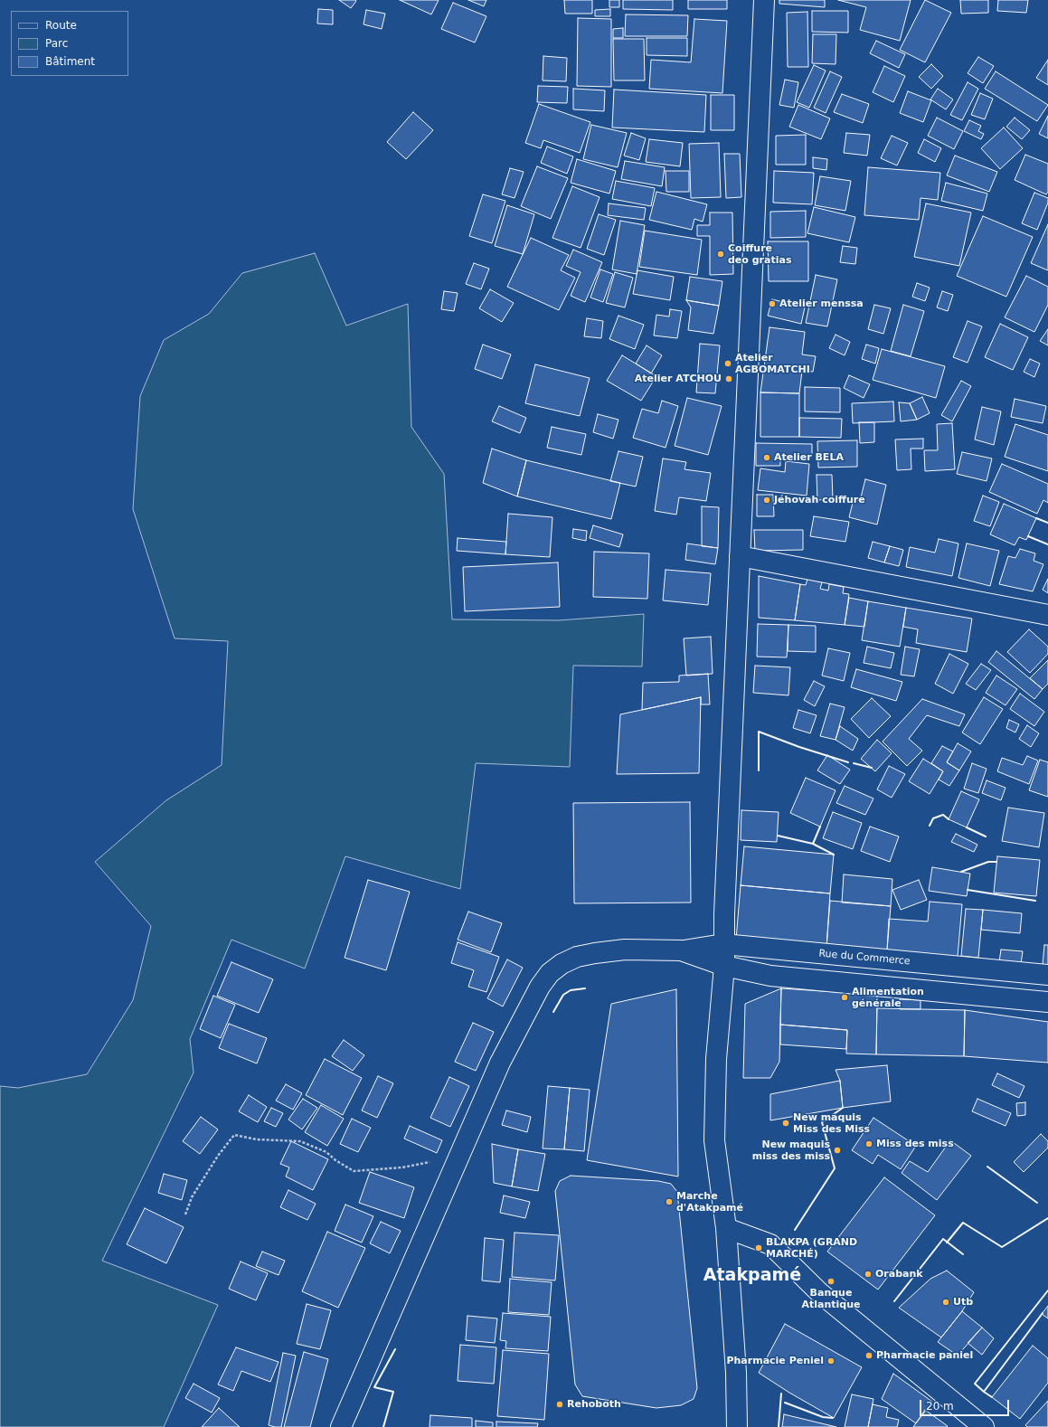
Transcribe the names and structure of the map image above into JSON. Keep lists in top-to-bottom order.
{
  "streets": {
    "street": ["Rue du Commerce"]
  },
  "districts": ["Atakpamé"],
  "places": [
    "Coiffure deo gratias",
    "Atelier menssa",
    "Atelier AGBOMATCHI",
    "Atelier ATCHOU",
    "Atelier BELA",
    "Jéhovah coiffure",
    "Alimentation générale",
    "New maquis Miss des Miss",
    "Miss des miss",
    "New maquis miss des miss",
    "Marche d'Atakpamé",
    "BLAKPA (GRAND MARCHÉ)",
    "Orabank",
    "Banque Atlantique",
    "Utb",
    "Pharmacie paniel",
    "Pharmacie Peniel",
    "Rehoboth"
  ],
  "legend": ["Route", "Parc", "Bâtiment"],
  "scale_bar": "20 m"
}
